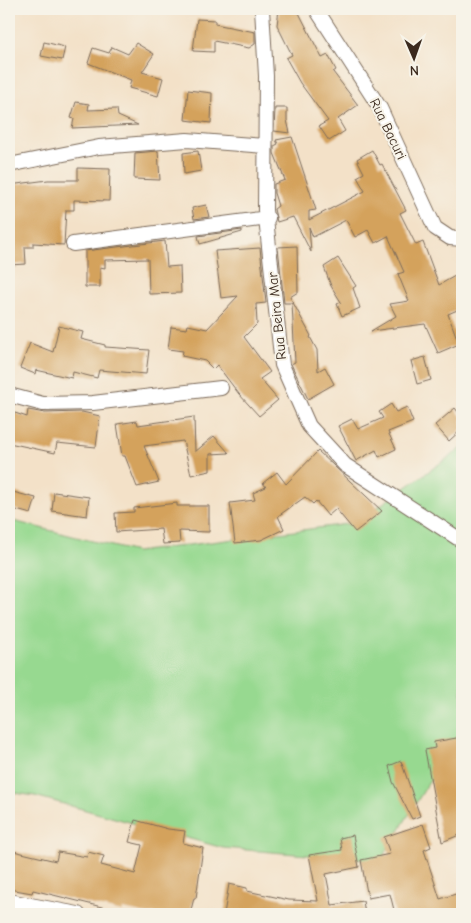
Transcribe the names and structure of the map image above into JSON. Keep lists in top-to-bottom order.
{
  "streets": {
    "street": ["Rua Bacuri", "Rua Beira Mar"]
  },
  "north": "bottom"
}
